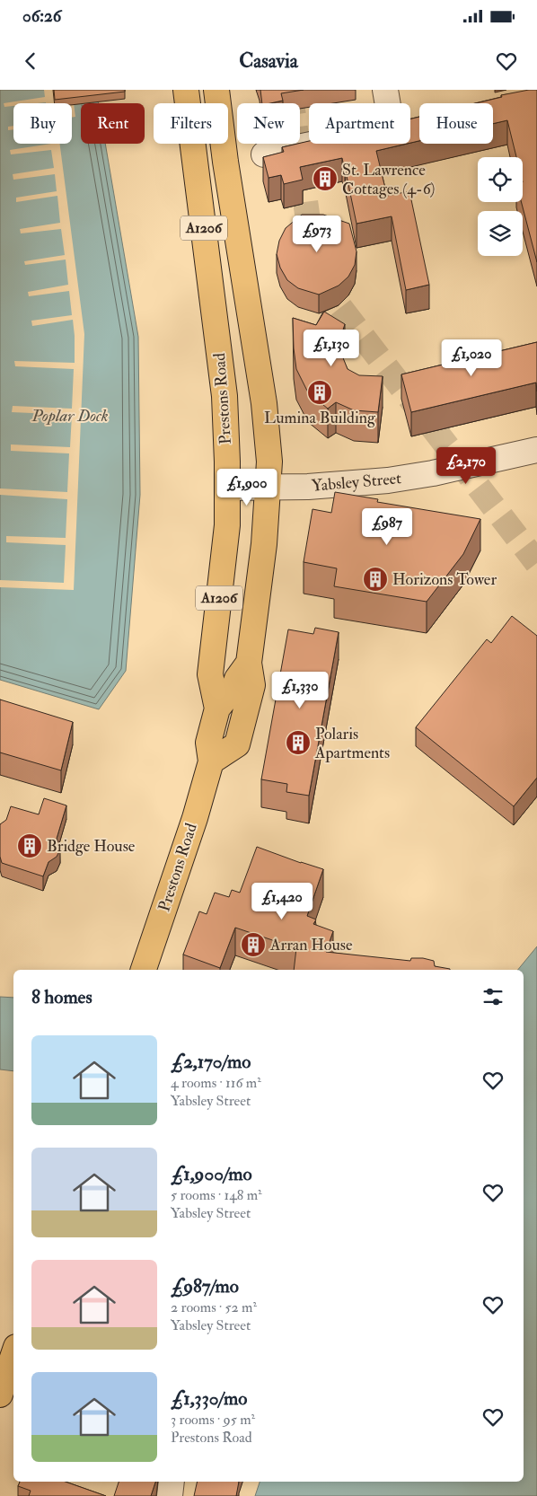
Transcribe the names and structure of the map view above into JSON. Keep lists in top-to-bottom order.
{
  "streets": {
    "main road": ["A1206", "Prestons Road"],
    "street": ["Yabsley Street"]
  },
  "crossings": [
    ["Prestons Road", "Yabsley Street"]
  ],
  "water": ["Poplar Dock"],
  "places": {
    "building": [
      "St. Lawrence Cottages (4-6)",
      "Lumina Building",
      "Horizons Tower",
      "Polaris Apartments",
      "Bridge House",
      "Arran House"
    ]
  },
  "page": {
    "status": "06:26",
    "header": "Casavia",
    "chip": [
      "Buy",
      "Rent",
      "Filters",
      "New",
      "Apartment",
      "House"
    ],
    "price": [
      "£973",
      "£1,130",
      "£1,020",
      "£2,170",
      "£1,900",
      "£987",
      "£1,330",
      "£1,420"
    ],
    "heading": "8 homes",
    "list": [
      {
        "name": "£2,170/mo",
        "note": "4 rooms · 116 m² · Yabsley Street"
      },
      {
        "name": "£1,900/mo",
        "note": "5 rooms · 148 m² · Yabsley Street"
      },
      {
        "name": "£987/mo",
        "note": "2 rooms · 52 m² · Yabsley Street"
      },
      {
        "name": "£1,330/mo",
        "note": "3 rooms · 95 m² · Prestons Road"
      }
    ]
  }
}
